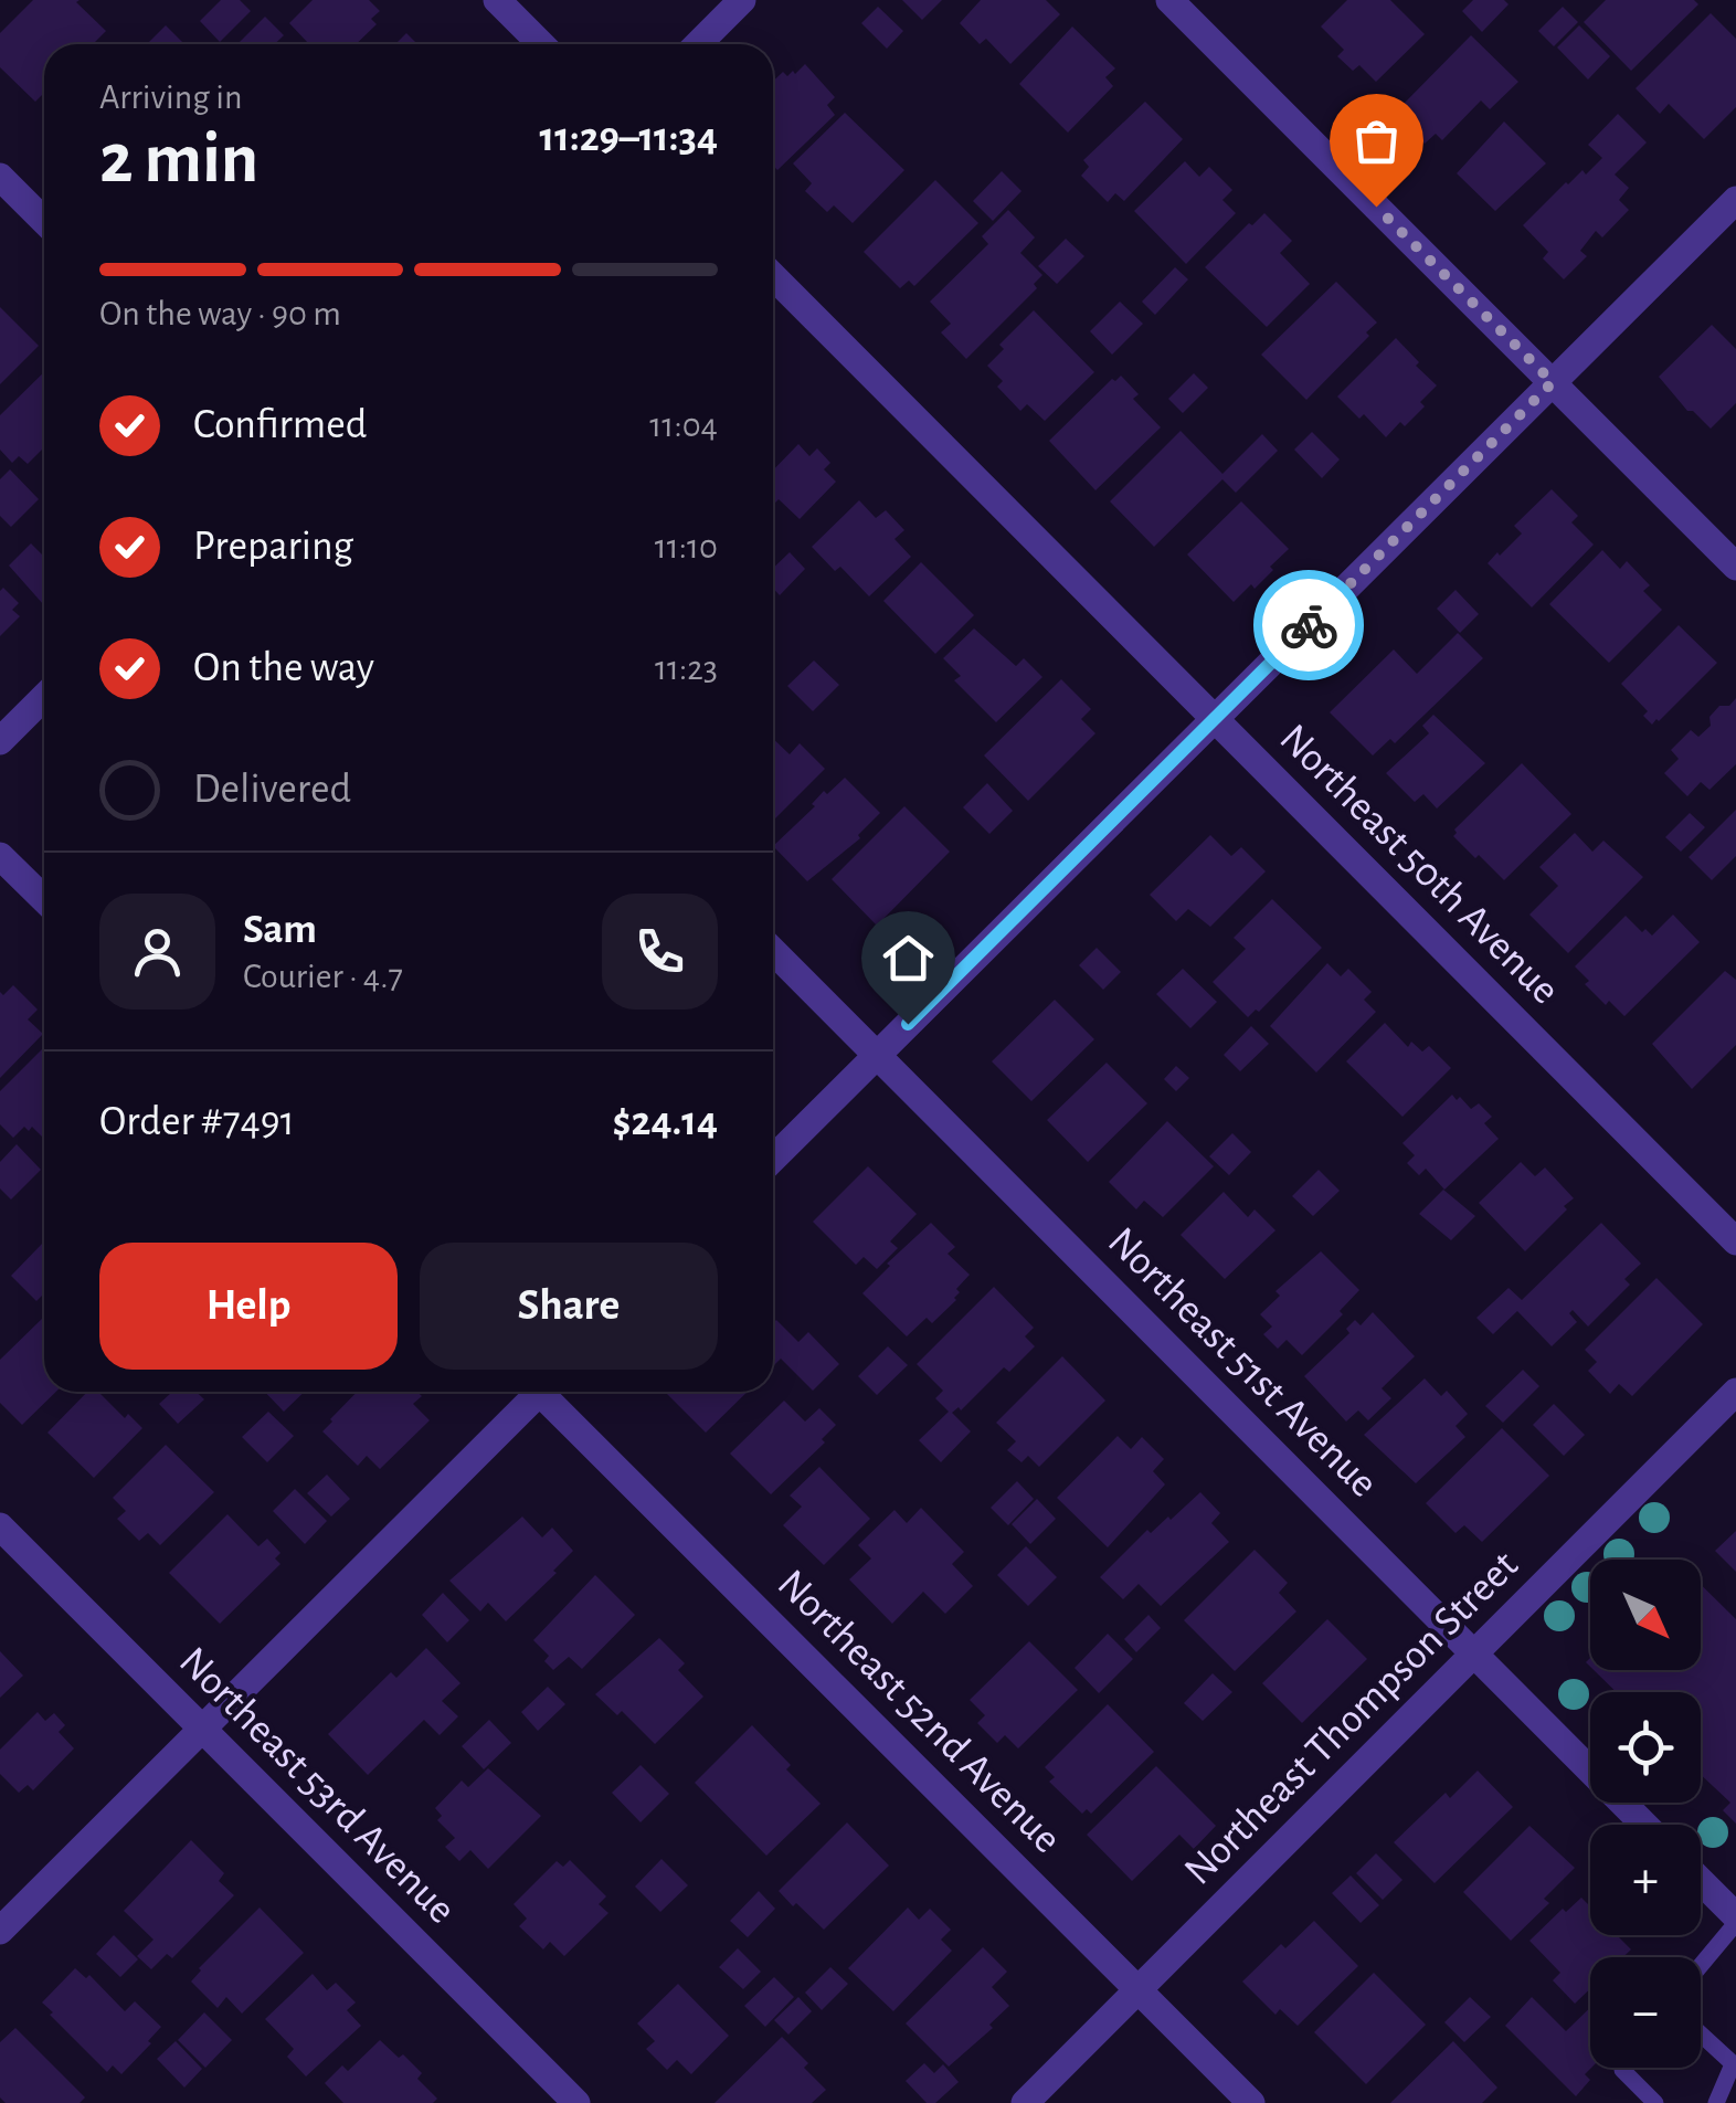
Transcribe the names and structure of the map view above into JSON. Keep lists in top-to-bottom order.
{
  "streets": {
    "street": [
      "Northeast 50th Avenue",
      "Northeast 51st Avenue",
      "Northeast 52nd Avenue",
      "Northeast Thompson Street",
      "Northeast 53rd Avenue"
    ]
  },
  "crossings": [
    ["Northeast 51st Avenue", "Northeast Thompson Street"],
    ["Northeast 52nd Avenue", "Northeast Thompson Street"]
  ],
  "north": "bottom right",
  "page": {
    "heading": ["2 min", "Arriving in", "11:29–11:34"],
    "panel": [
      "Sam",
      "Courier · 4.7",
      "Order #7491",
      "$24.14"
    ],
    "bar": "On the way · 90 m",
    "list": [
      ["Confirmed", "11:04"],
      ["Preparing", "11:10"],
      ["On the way", "11:23"],
      "Delivered"
    ],
    "buttons": ["Help", "Share"],
    "map_buttons": ["+", "−"]
  }
}
